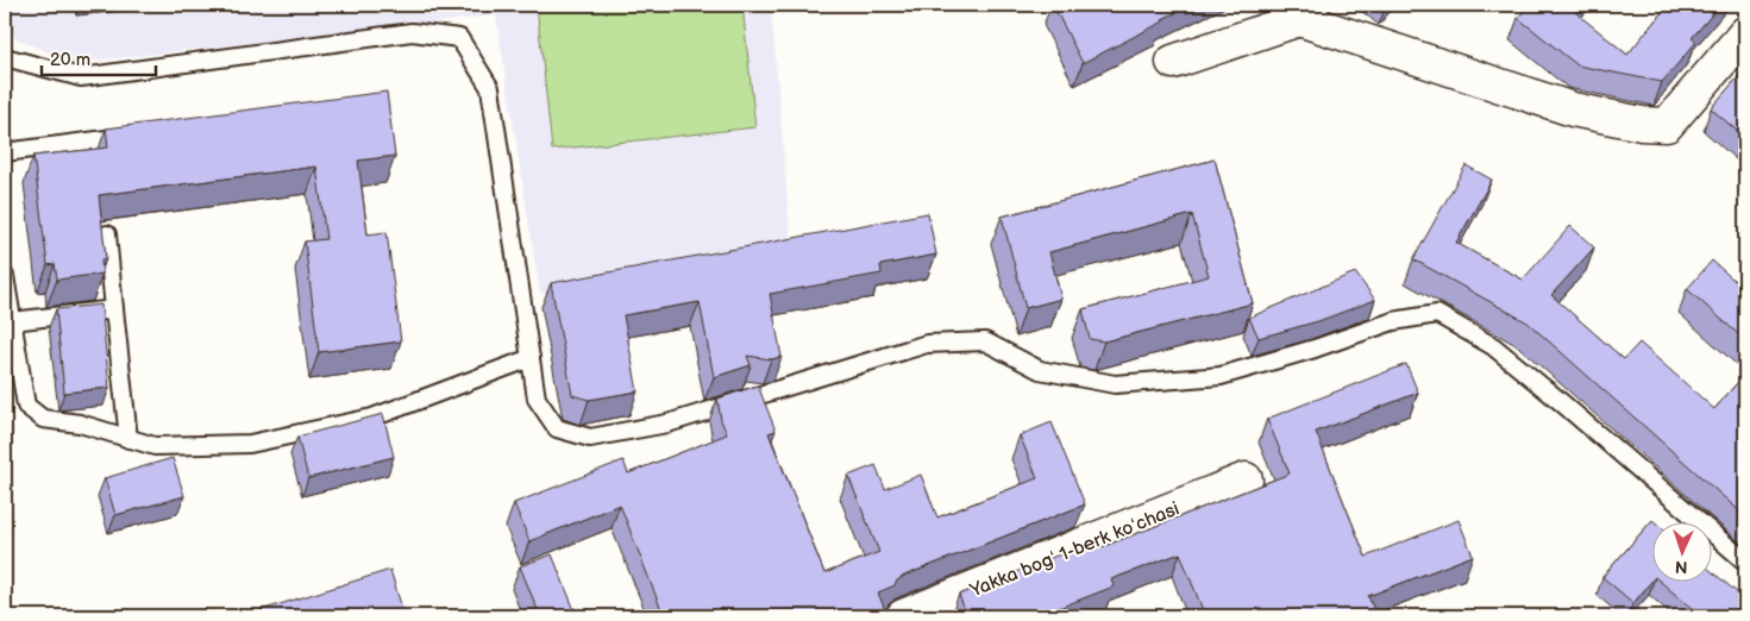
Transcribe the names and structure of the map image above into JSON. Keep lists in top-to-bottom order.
{
  "streets": {
    "street": ["Yakka bogʻ 1-berk koʻchasi"]
  },
  "scale_bar": "20 m",
  "north": "bottom"
}
